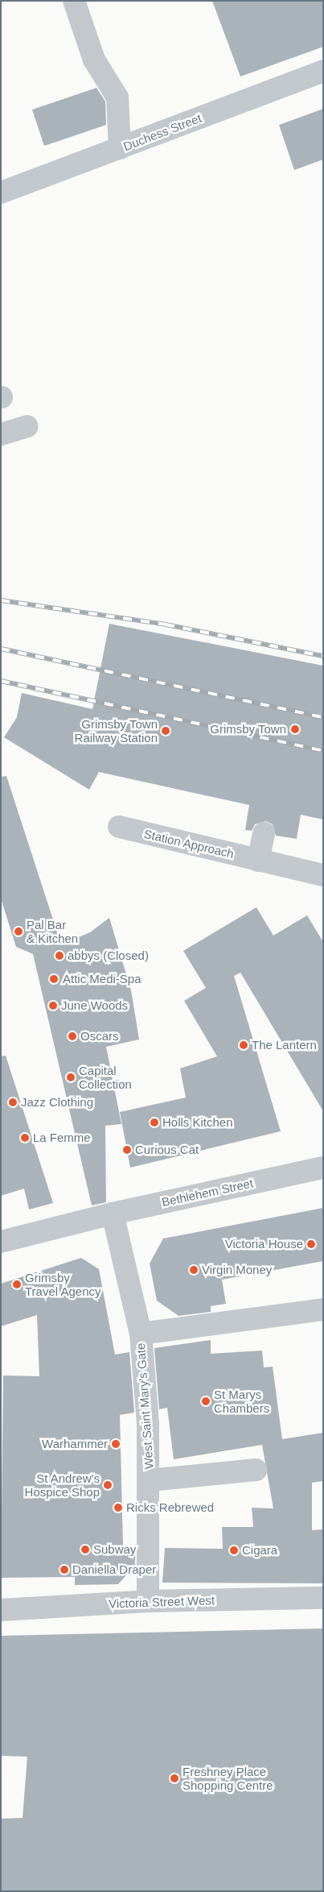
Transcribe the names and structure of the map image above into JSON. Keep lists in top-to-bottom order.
{
  "streets": {
    "street": [
      "Duchess Street",
      "Station Approach",
      "Bethlehem Street",
      "West Saint Mary's Gate",
      "Victoria Street West"
    ]
  },
  "crossings": [
    ["Bethlehem Street", "West Saint Mary's Gate"],
    ["West Saint Mary's Gate", "Victoria Street West"]
  ],
  "places": [
    "Grimsby Town",
    "Grimsby Town Railway Station",
    "Pal Bar & Kitchen",
    "abbys (Closed)",
    "Attic Medi-Spa",
    "June Woods",
    "Oscars",
    "The Lantern",
    "Capital Collection",
    "Jazz Clothing",
    "Holls Kitchen",
    "La Femme",
    "Curious Cat",
    "Victoria House",
    "Virgin Money",
    "Grimsby Travel Agency",
    "St Marys Chambers",
    "Warhammer",
    "St Andrew's Hospice Shop",
    "Ricks Rebrewed",
    "Subway",
    "Cigara",
    "Daniella Draper",
    "Freshney Place Shopping Centre"
  ]
}
